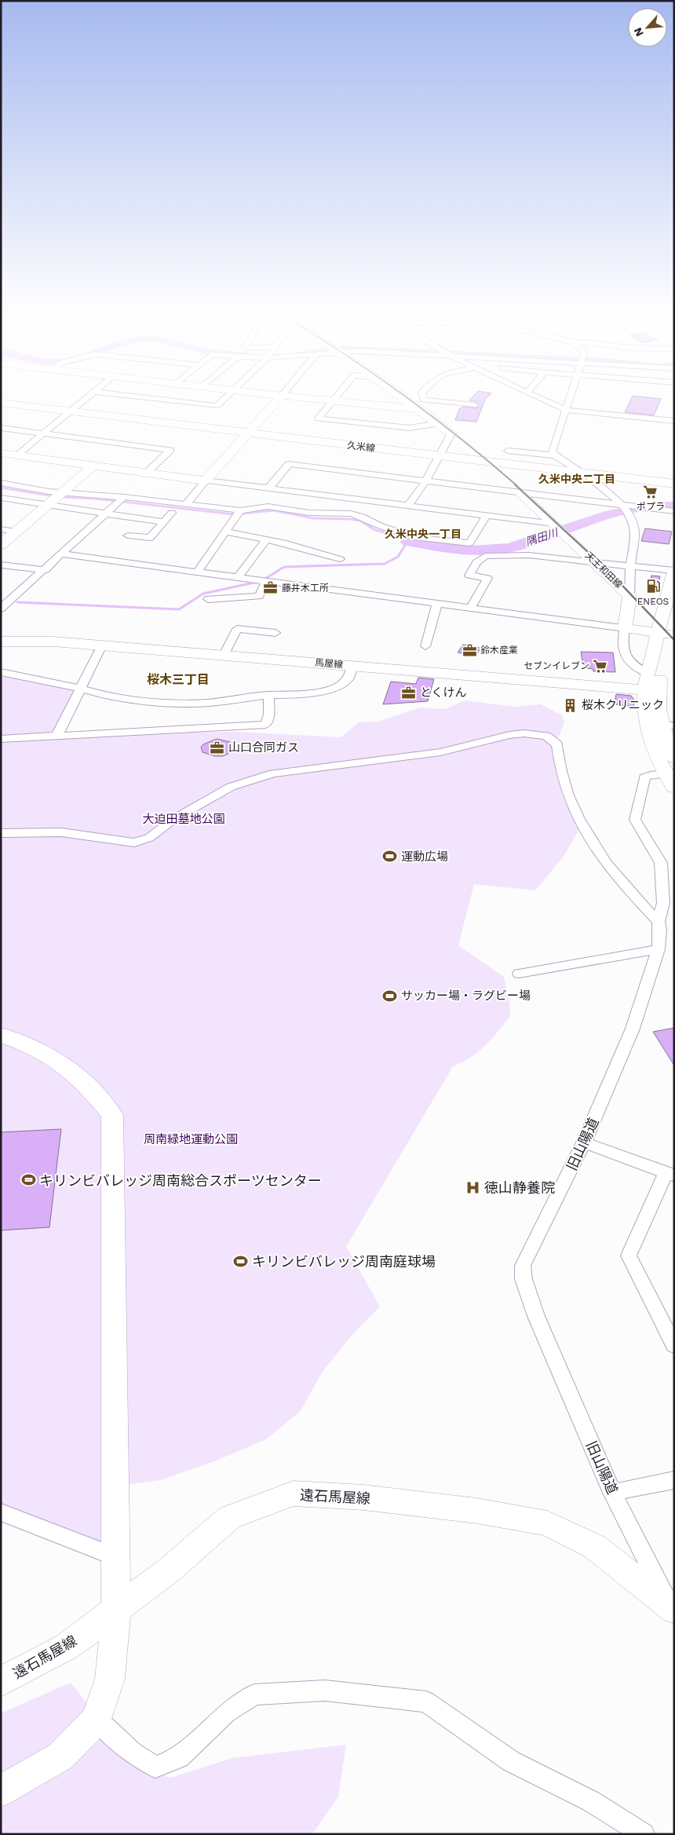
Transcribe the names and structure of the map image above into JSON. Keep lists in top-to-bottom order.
{
  "streets": {
    "street": [
      "久米線",
      "天王和田線",
      "馬屋線",
      "旧山陽道",
      "遠石馬屋線"
    ]
  },
  "crossings": [
    ["旧山陽道", "遠石馬屋線"]
  ],
  "districts": ["久米中央二丁目", "久米中央一丁目", "桜木三丁目"],
  "water": ["隅田川"],
  "parks": ["大迫田墓地公園", "周南緑地運動公園"],
  "places": {
    "supermarket": ["ポプラ", "セブンイレブン"],
    "fuel station": ["ENEOS"],
    "office": [
      "藤井木工所",
      "鈴木産業",
      "とくけん",
      "山口合同ガス"
    ],
    "building": ["桜木クリニック"],
    "sports": [
      "運動広場",
      "サッカー場・ラグビー場",
      "キリンビバレッジ周南総合スポーツセンター",
      "キリンビバレッジ周南庭球場"
    ],
    "hospital": ["徳山静養院"]
  },
  "north": "bottom left"
}
